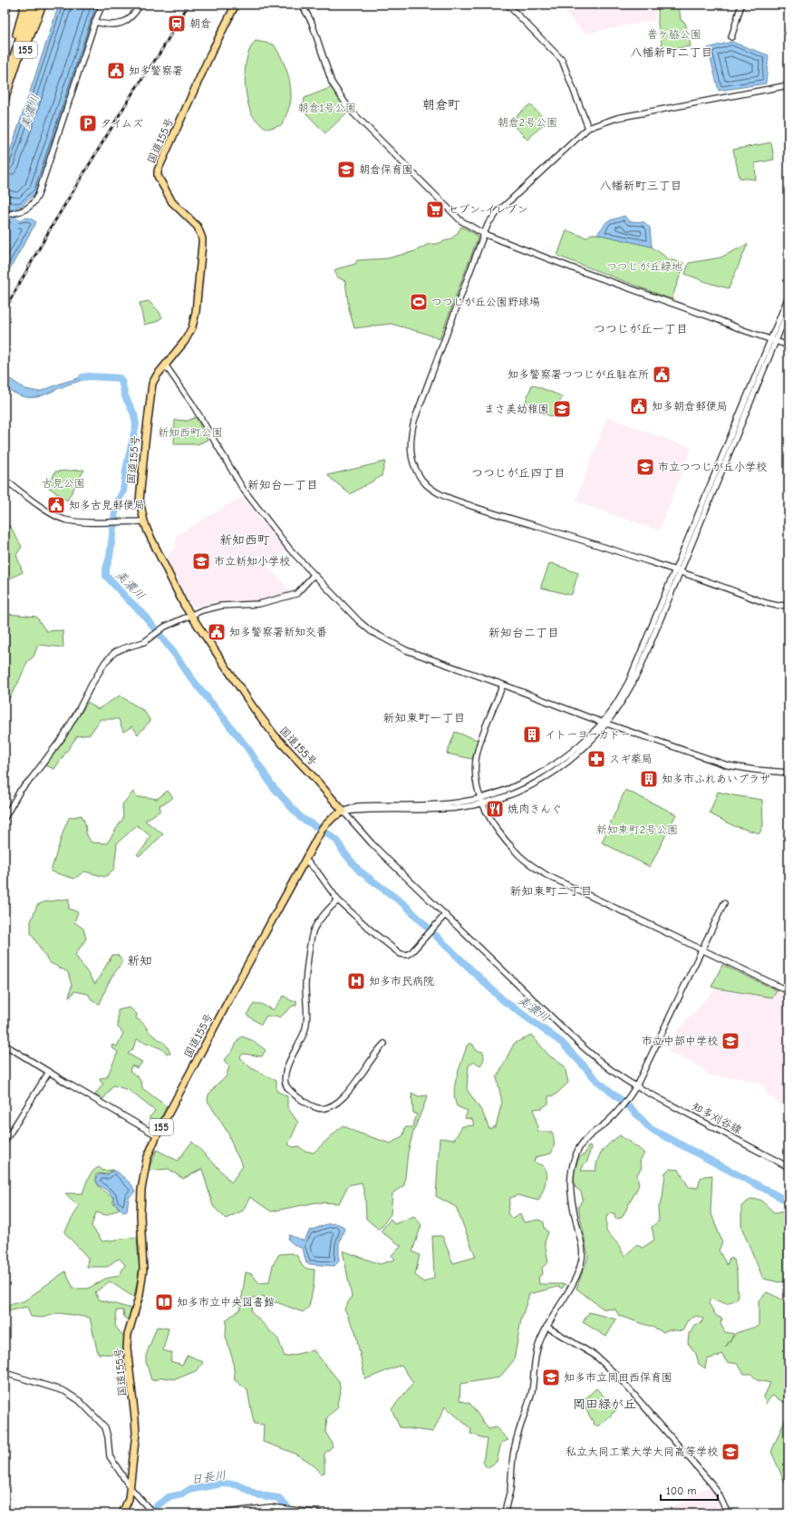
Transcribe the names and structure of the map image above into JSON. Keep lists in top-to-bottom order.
{
  "streets": {
    "highway": ["155", "国道155号"],
    "street": ["知多刈谷線"]
  },
  "crossings": [
    ["国道155号", "知多刈谷線"]
  ],
  "districts": [
    "八幡新町二丁目",
    "朝倉町",
    "八幡新町三丁目",
    "つつじが丘一丁目",
    "つつじが丘四丁目",
    "新知台一丁目",
    "新知西町",
    "新知台二丁目",
    "新知東町一丁目",
    "新知東町二丁目",
    "新知",
    "岡田緑が丘"
  ],
  "water": ["美濃川", "日長川"],
  "parks": [
    "普ケ脇公園",
    "朝倉1号公園",
    "朝倉2号公園",
    "つつじが丘緑地",
    "新知西町公園",
    "古見公園",
    "新知東町2号公園"
  ],
  "places": {
    "station": ["朝倉"],
    "public building": [
      "知多警察署",
      "知多警察署つつじが丘駐在所",
      "知多朝倉郵便局",
      "知多古見郵便局",
      "知多警察署新知交番"
    ],
    "parking": ["タイムズ"],
    "school or university": [
      "朝倉保育園",
      "まさ美幼稚園",
      "市立つつじが丘小学校",
      "市立新知小学校",
      "市立中部中学校",
      "知多市立岡田西保育園",
      "私立大同工業大学大同高等学校"
    ],
    "supermarket": ["セブン-イレブン"],
    "sports": ["つつじが丘公園野球場"],
    "building": ["イトーヨーカドー", "知多市ふれあいプラザ"],
    "pharmacy": ["スギ薬局"],
    "restaurant": ["焼肉きんぐ"],
    "hospital": ["知多市民病院"],
    "library": ["知多市立中央図書館"]
  },
  "scale_bar": "100 m"
}
